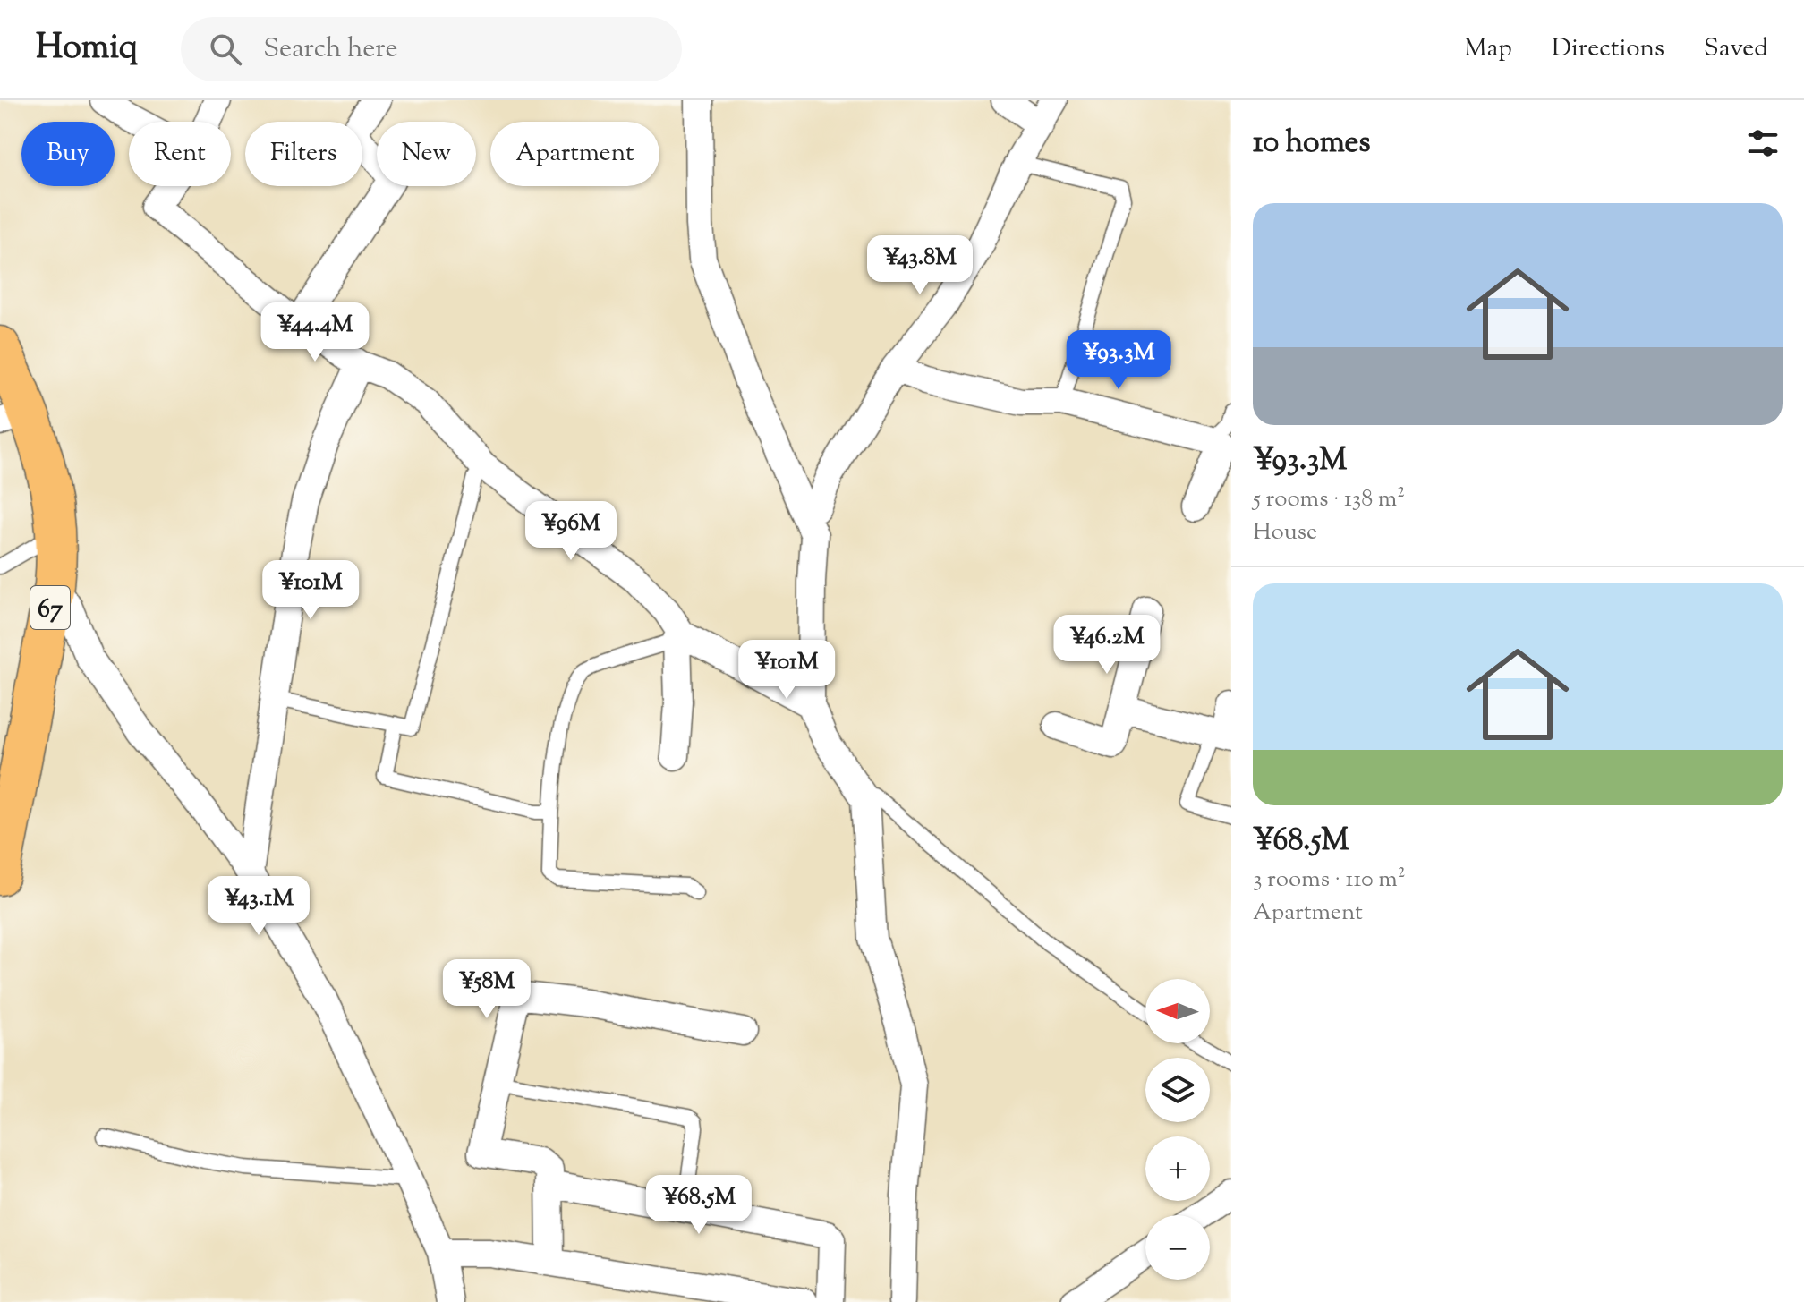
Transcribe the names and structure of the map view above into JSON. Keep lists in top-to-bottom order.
{
  "streets": {
    "main road": ["67"]
  },
  "north": "left",
  "page": {
    "header": "Homiq",
    "search": "Search here",
    "nav": ["Map", "Directions", "Saved"],
    "heading": "10 homes",
    "chip": [
      "Buy",
      "Rent",
      "Filters",
      "New",
      "Apartment"
    ],
    "list": [
      {
        "name": "¥93.3M",
        "note": "5 rooms · 138 m² · House"
      },
      {
        "name": "¥68.5M",
        "note": "3 rooms · 110 m² · Apartment"
      }
    ],
    "price": [
      "¥43.8M",
      "¥44.4M",
      "¥93.3M",
      "¥96M",
      "¥101M",
      "¥46.2M",
      "¥101M",
      "¥43.1M",
      "¥58M",
      "¥68.5M"
    ],
    "map_buttons": ["+", "−"]
  }
}
